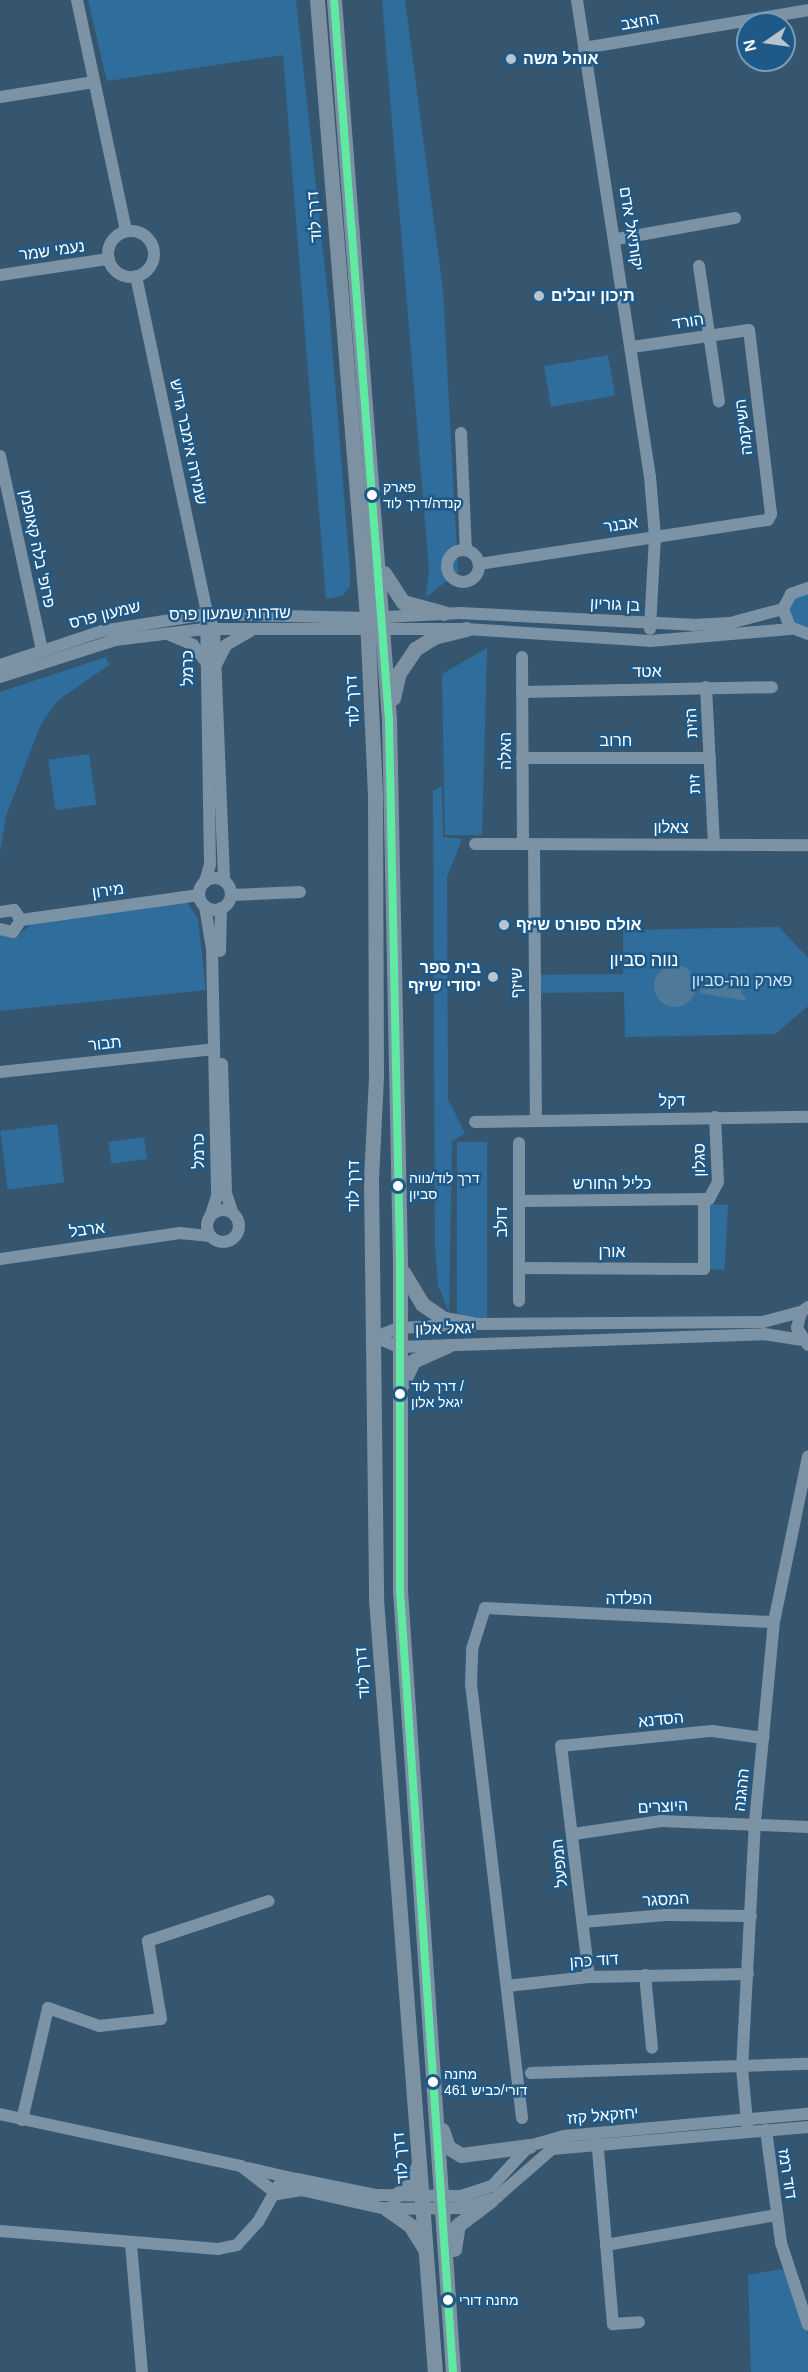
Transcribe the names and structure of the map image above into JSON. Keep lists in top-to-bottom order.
{
  "streets": {
    "main road": ["דרך לוד"],
    "street": [
      "החצב",
      "יקותיאל אדם",
      "נעמי שמר",
      "הורד",
      "השיקמה",
      "שמירה אימבר גדיש",
      "אבנר",
      "פרופ' בלה קאופמן",
      "בן גוריון",
      "שדרות שמעון פרס",
      "שמעון פרס",
      "כרמל",
      "אטד",
      "הזית",
      "חרוב",
      "האלה",
      "זית",
      "צאלון",
      "מירון",
      "שיזף",
      "תבור",
      "דקל",
      "סגלון",
      "כליל החורש",
      "דולב",
      "ארבל",
      "אורן",
      "יגאל אלון",
      "הפלדה",
      "הסדנא",
      "ההגנה",
      "היוצרים",
      "המפעל",
      "המסגר",
      "דוד כהן",
      "יחזקאל קזז",
      "דוד רמז"
    ]
  },
  "crossings": [
    ["החצב", "יקותיאל אדם"],
    ["דרך לוד", "שדרות שמעון פרס"],
    ["דרך לוד", "יגאל אלון"],
    ["דרך לוד", "יחזקאל קזז"],
    ["יקותיאל אדם", "הורד"],
    ["יקותיאל אדם", "אבנר"],
    ["יקותיאל אדם", "בן גוריון"],
    ["יקותיאל אדם", "שדרות שמעון פרס"],
    ["נעמי שמר", "שמירה אימבר גדיש"],
    ["הורד", "השיקמה"],
    ["השיקמה", "אבנר"],
    ["שמירה אימבר גדיש", "שמעון פרס"],
    ["שמירה אימבר גדיש", "כרמל"],
    ["פרופ' בלה קאופמן", "שמעון פרס"],
    ["בן גוריון", "שדרות שמעון פרס"],
    ["שדרות שמעון פרס", "שמעון פרס"],
    ["שדרות שמעון פרס", "כרמל"],
    ["שמעון פרס", "כרמל"],
    ["כרמל", "מירון"],
    ["כרמל", "תבור"],
    ["כרמל", "ארבל"],
    ["אטד", "הזית"],
    ["אטד", "האלה"],
    ["הזית", "חרוב"],
    ["הזית", "זית"],
    ["חרוב", "האלה"],
    ["חרוב", "זית"],
    ["האלה", "צאלון"],
    ["האלה", "שיזף"],
    ["זית", "צאלון"],
    ["צאלון", "שיזף"],
    ["שיזף", "דקל"],
    ["דקל", "סגלון"],
    ["סגלון", "כליל החורש"],
    ["סגלון", "אורן"],
    ["כליל החורש", "דולב"],
    ["דולב", "אורן"],
    ["הפלדה", "ההגנה"],
    ["הפלדה", "דוד כהן"],
    ["הסדנא", "ההגנה"],
    ["הסדנא", "המפעל"],
    ["ההגנה", "היוצרים"],
    ["ההגנה", "המסגר"],
    ["ההגנה", "דוד כהן"],
    ["ההגנה", "יחזקאל קזז"],
    ["היוצרים", "המפעל"],
    ["המפעל", "המסגר"],
    ["המפעל", "דוד כהן"],
    ["יחזקאל קזז", "דוד רמז"]
  ],
  "districts": ["נווה סביון"],
  "parks": ["פארק נוה-סביון"],
  "places": [
    "אוהל משה",
    "תיכון יובלים",
    "פארק קנדה/דרך לוד",
    "אולם ספורט שיזף",
    "בית ספר יסודי שיזף",
    "דרך לוד/נווה סביון",
    "דרך לוד / יגאל אלון",
    "מחנה דורי/כביש 461",
    "מחנה דורי"
  ],
  "north": "left"
}
